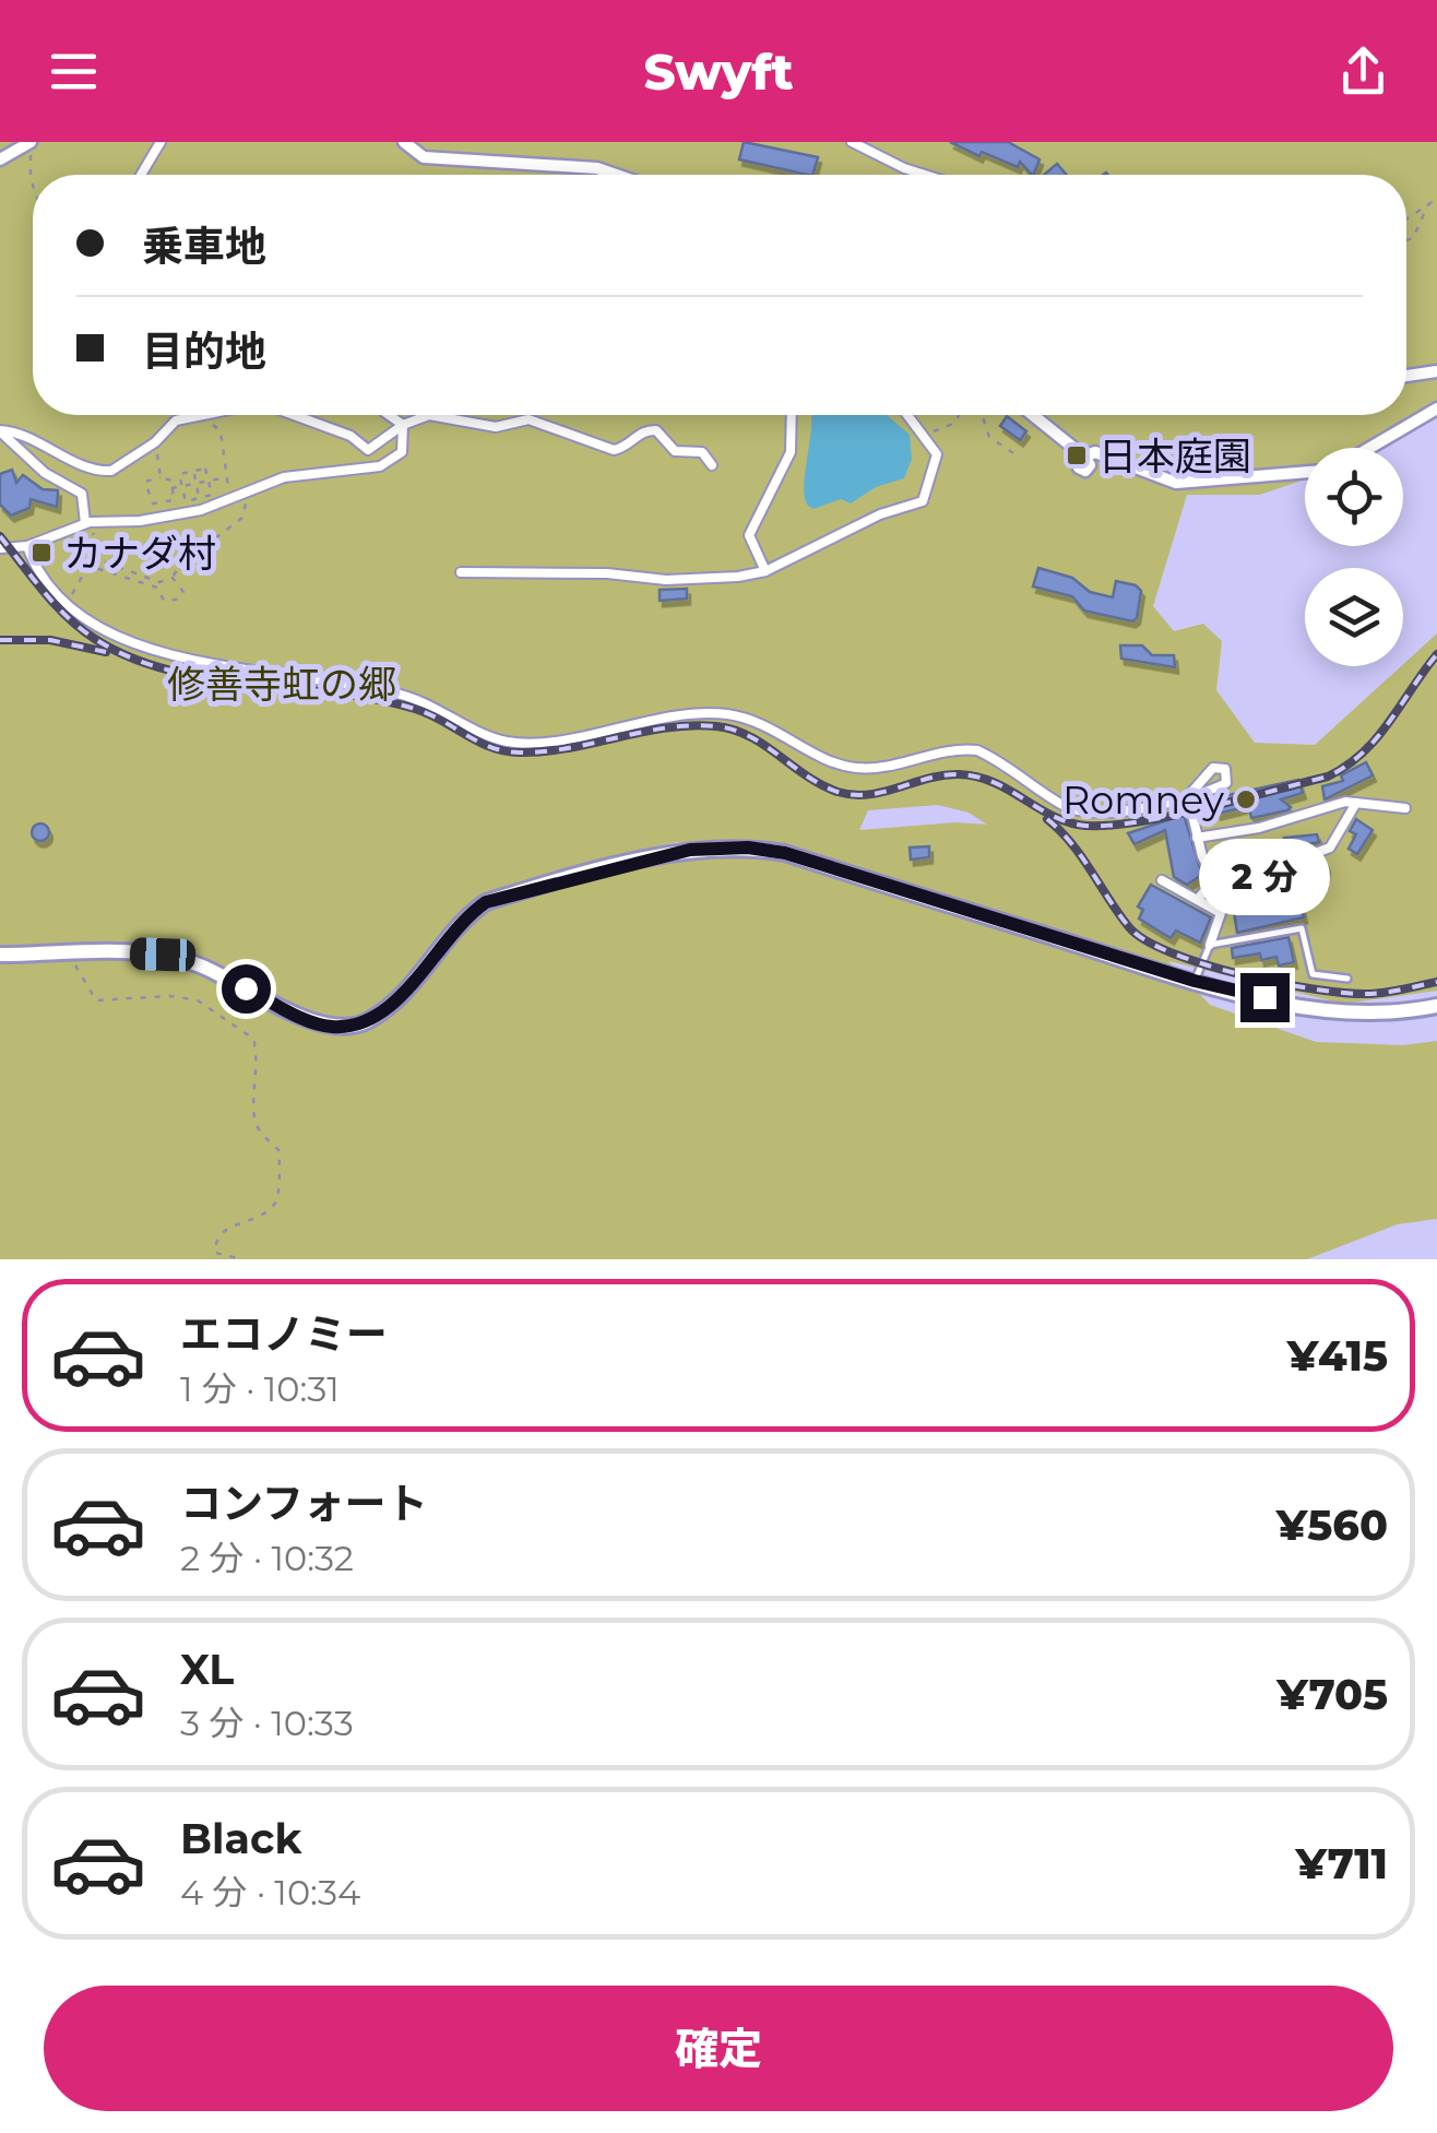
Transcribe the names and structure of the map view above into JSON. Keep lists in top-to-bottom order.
{
  "parks": ["修善寺虹の郷"],
  "places": {
    "transit": ["日本庭園", "カナダ村"],
    "other": ["Romney"]
  },
  "page": {
    "header": "Swyft",
    "banner": ["乗車地", "目的地"],
    "bubble": "2 分",
    "list": [
      {
        "name": "エコノミー",
        "note": "1 分 · 10:31",
        "value": "¥415"
      },
      {
        "name": "コンフォート",
        "note": "2 分 · 10:32",
        "value": "¥560"
      },
      {
        "name": "XL",
        "note": "3 分 · 10:33",
        "value": "¥705"
      },
      {
        "name": "Black",
        "note": "4 分 · 10:34",
        "value": "¥711"
      }
    ],
    "buttons": "確定"
  }
}
